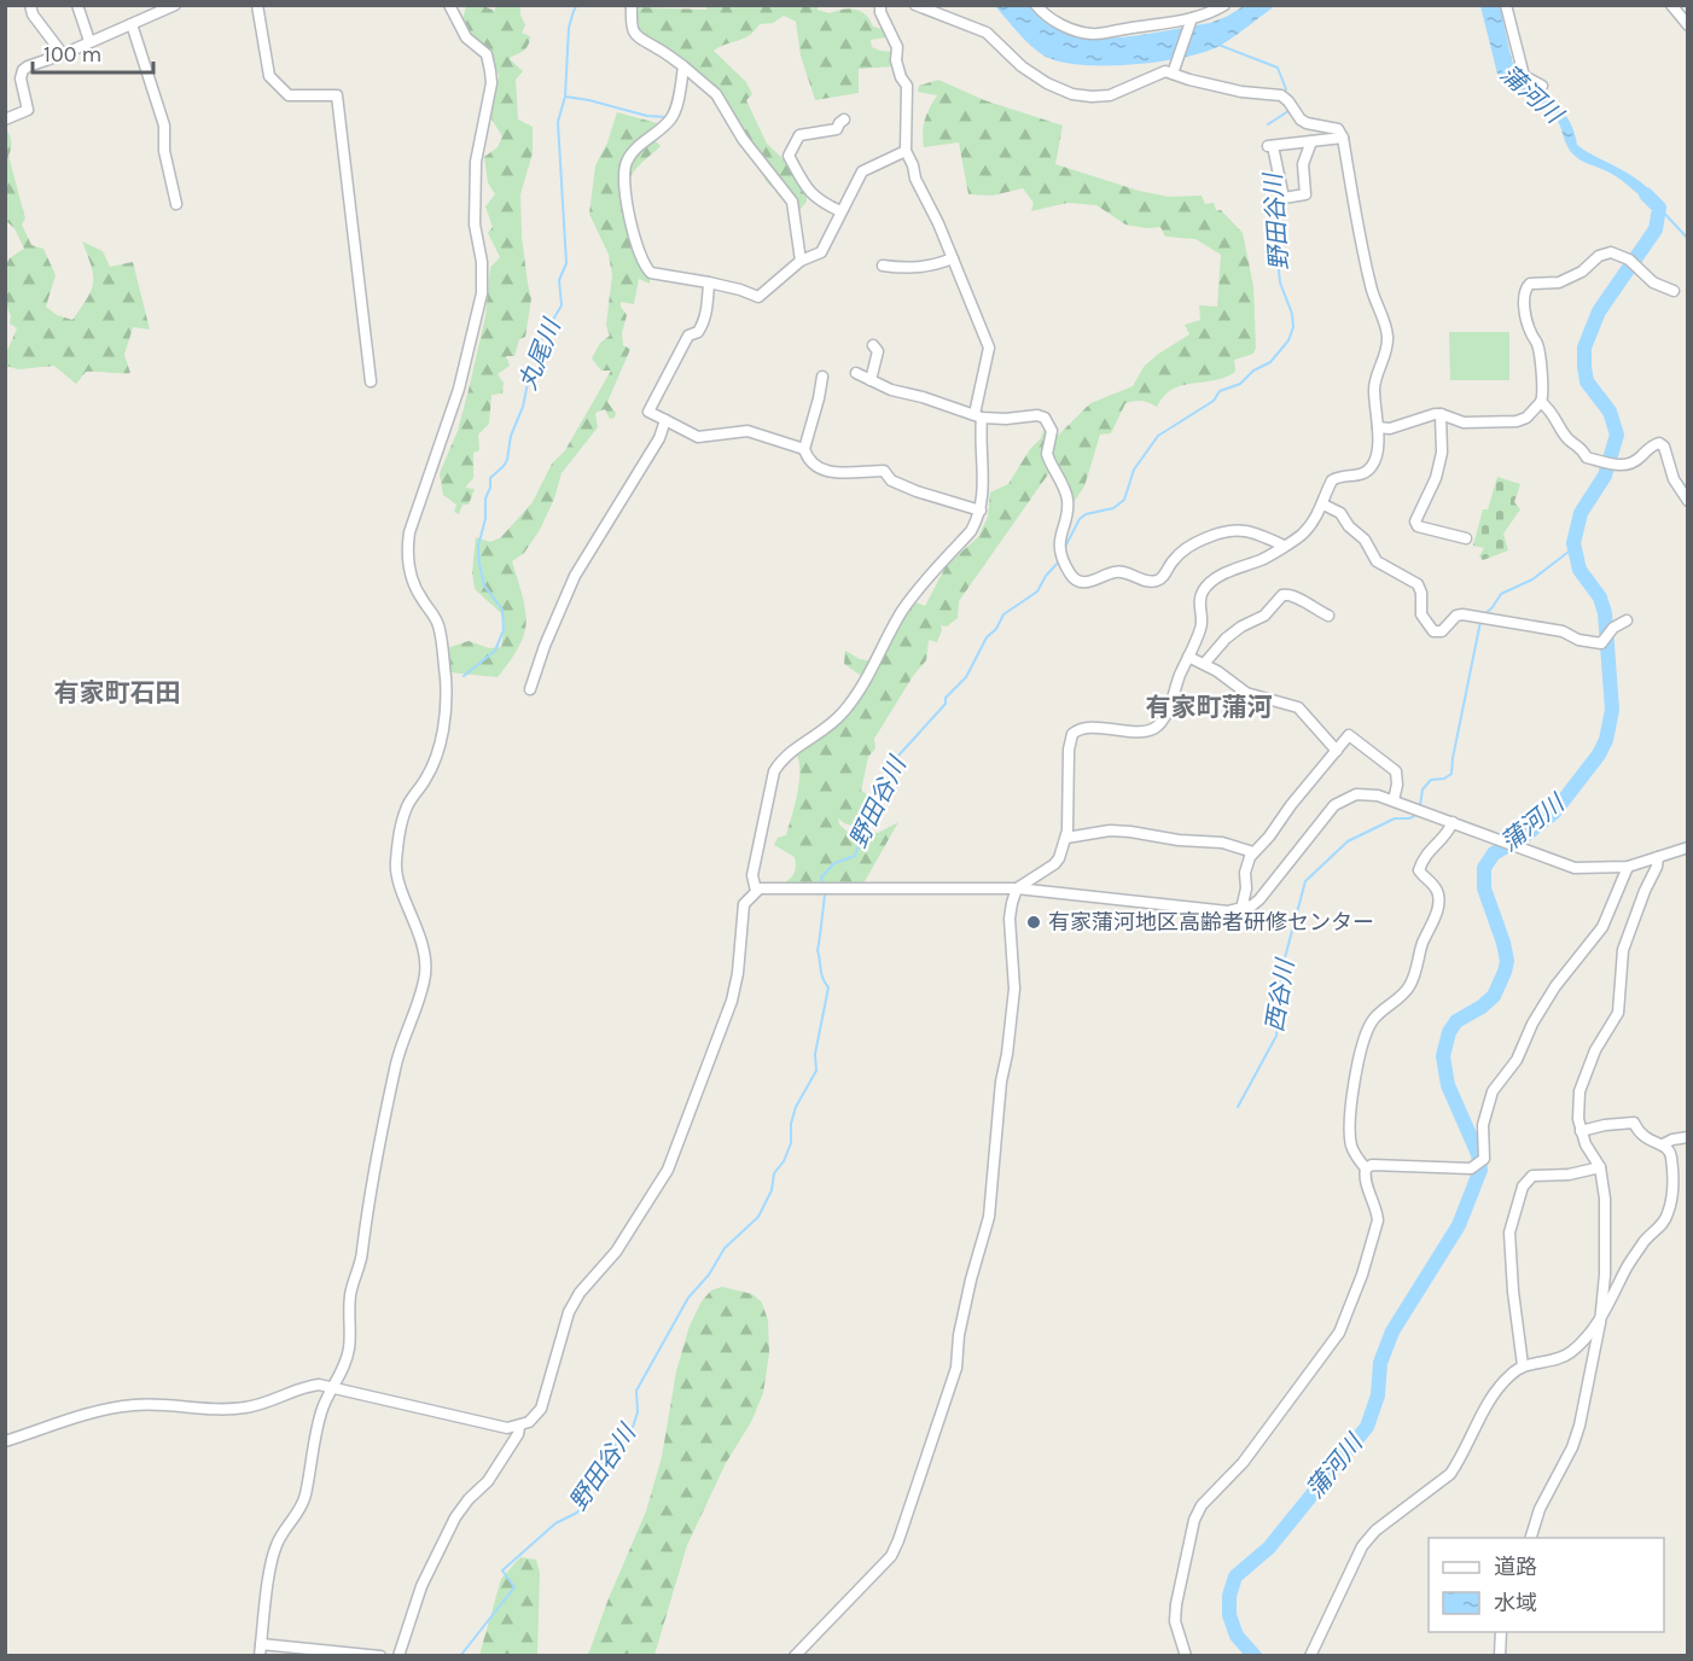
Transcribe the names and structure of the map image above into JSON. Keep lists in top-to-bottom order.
{
  "districts": ["有家町石田", "有家町蒲河"],
  "water": [
    "蒲河川",
    "野田谷川",
    "丸尾川",
    "西谷川"
  ],
  "places": ["有家蒲河地区高齢者研修センター"],
  "legend": ["道路", "水域"],
  "scale_bar": "100 m"
}
